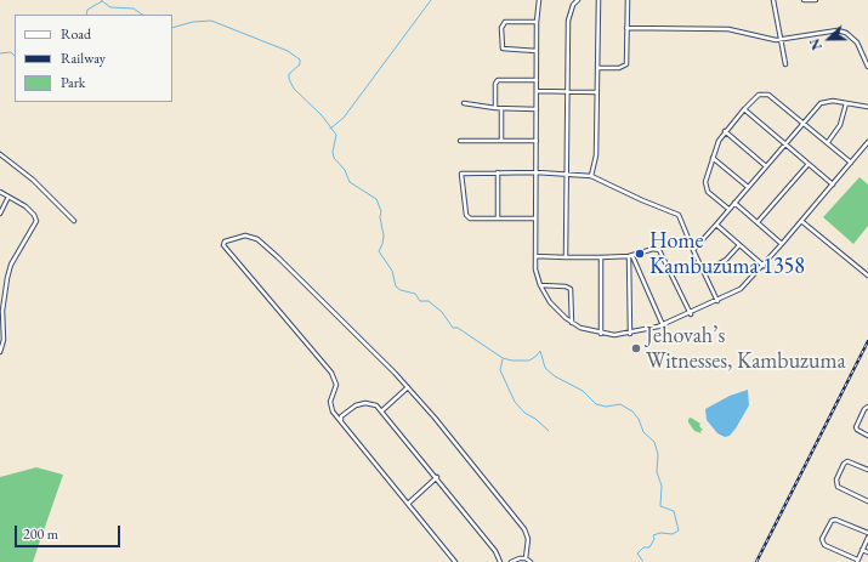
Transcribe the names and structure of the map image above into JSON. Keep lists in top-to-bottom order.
{
  "places": ["Home Kambuzuma 1358", "Jehovah’s Witnesses, Kambuzuma"],
  "legend": ["Road", "Railway", "Park"],
  "scale_bar": "200 m",
  "north": "left"
}
